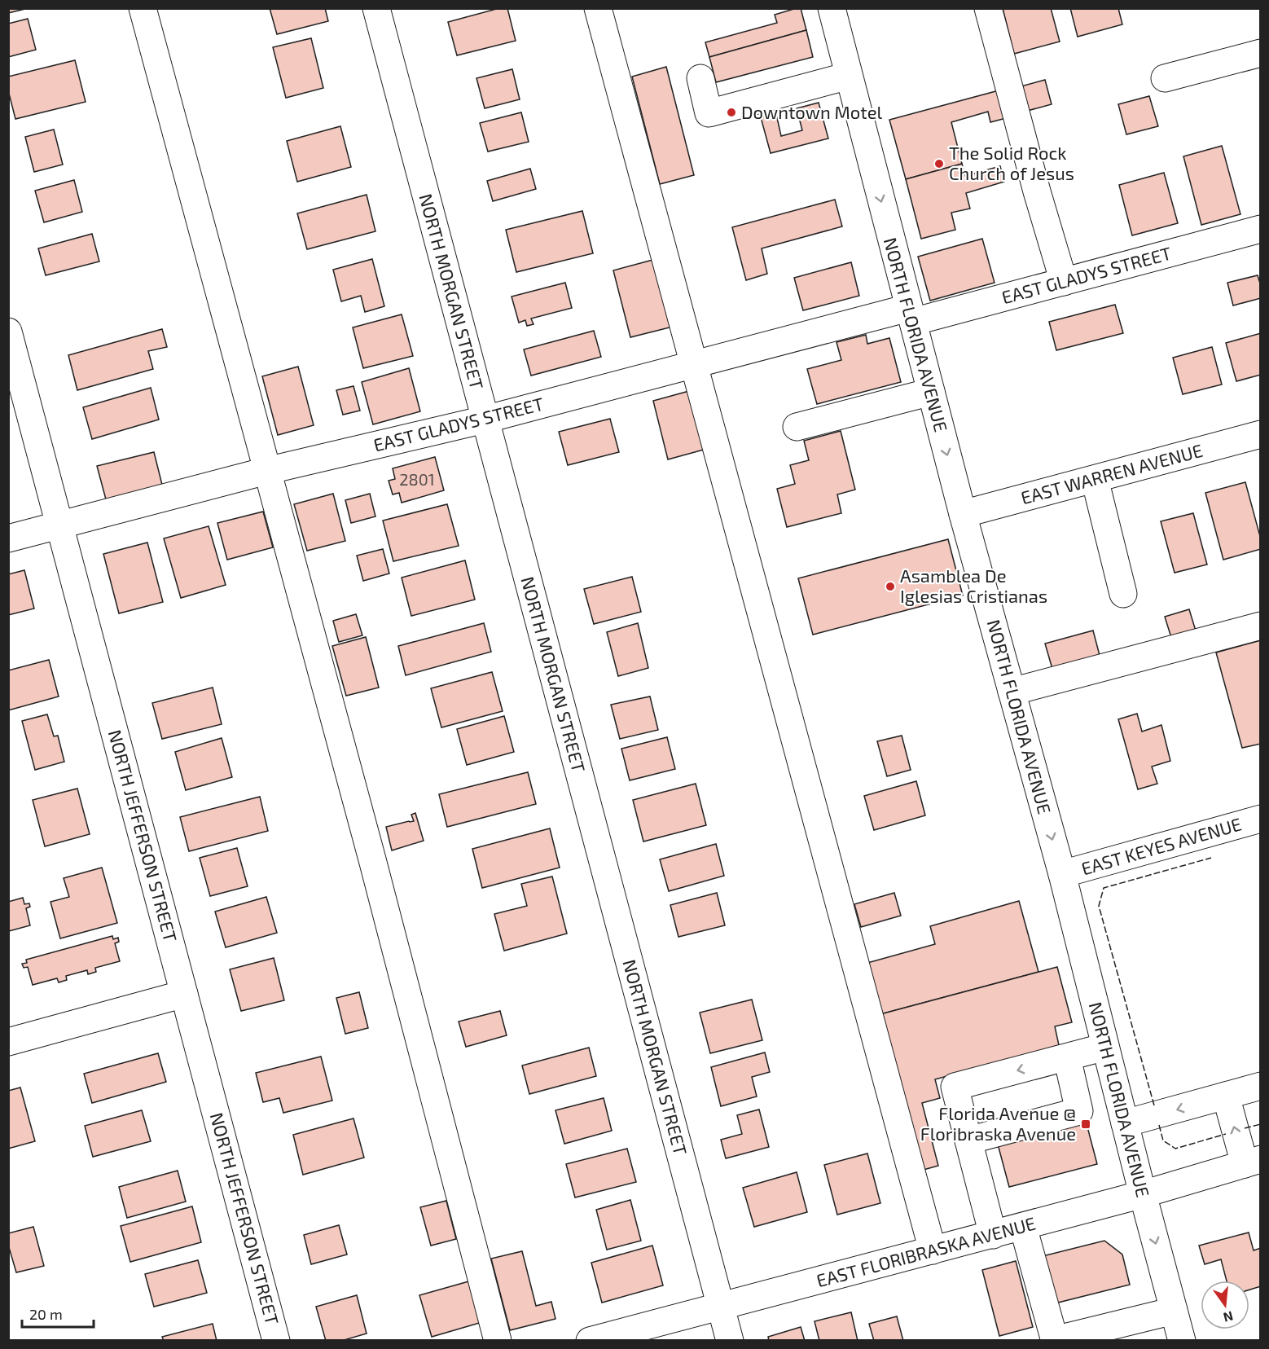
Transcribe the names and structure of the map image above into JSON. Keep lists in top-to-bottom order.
{
  "streets": {
    "street": [
      "EAST GLADYS STREET",
      "NORTH MORGAN STREET",
      "NORTH FLORIDA AVENUE",
      "EAST WARREN AVENUE",
      "NORTH JEFFERSON STREET",
      "EAST KEYES AVENUE",
      "EAST FLORIBRASKA AVENUE"
    ]
  },
  "crossings": [
    ["EAST GLADYS STREET", "NORTH MORGAN STREET"],
    ["EAST GLADYS STREET", "NORTH FLORIDA AVENUE"],
    ["EAST GLADYS STREET", "NORTH JEFFERSON STREET"],
    ["NORTH MORGAN STREET", "EAST FLORIBRASKA AVENUE"],
    ["NORTH FLORIDA AVENUE", "EAST WARREN AVENUE"],
    ["NORTH FLORIDA AVENUE", "EAST KEYES AVENUE"],
    ["NORTH FLORIDA AVENUE", "EAST FLORIBRASKA AVENUE"]
  ],
  "places": {
    "other": ["Downtown Motel", "The Solid Rock Church of Jesus", "Asamblea De Iglesias Cristianas"],
    "transit": ["Florida Avenue @ Floribraska Avenue"]
  },
  "house_numbers": ["2801"],
  "scale_bar": "20 m",
  "north": "bottom"
}
